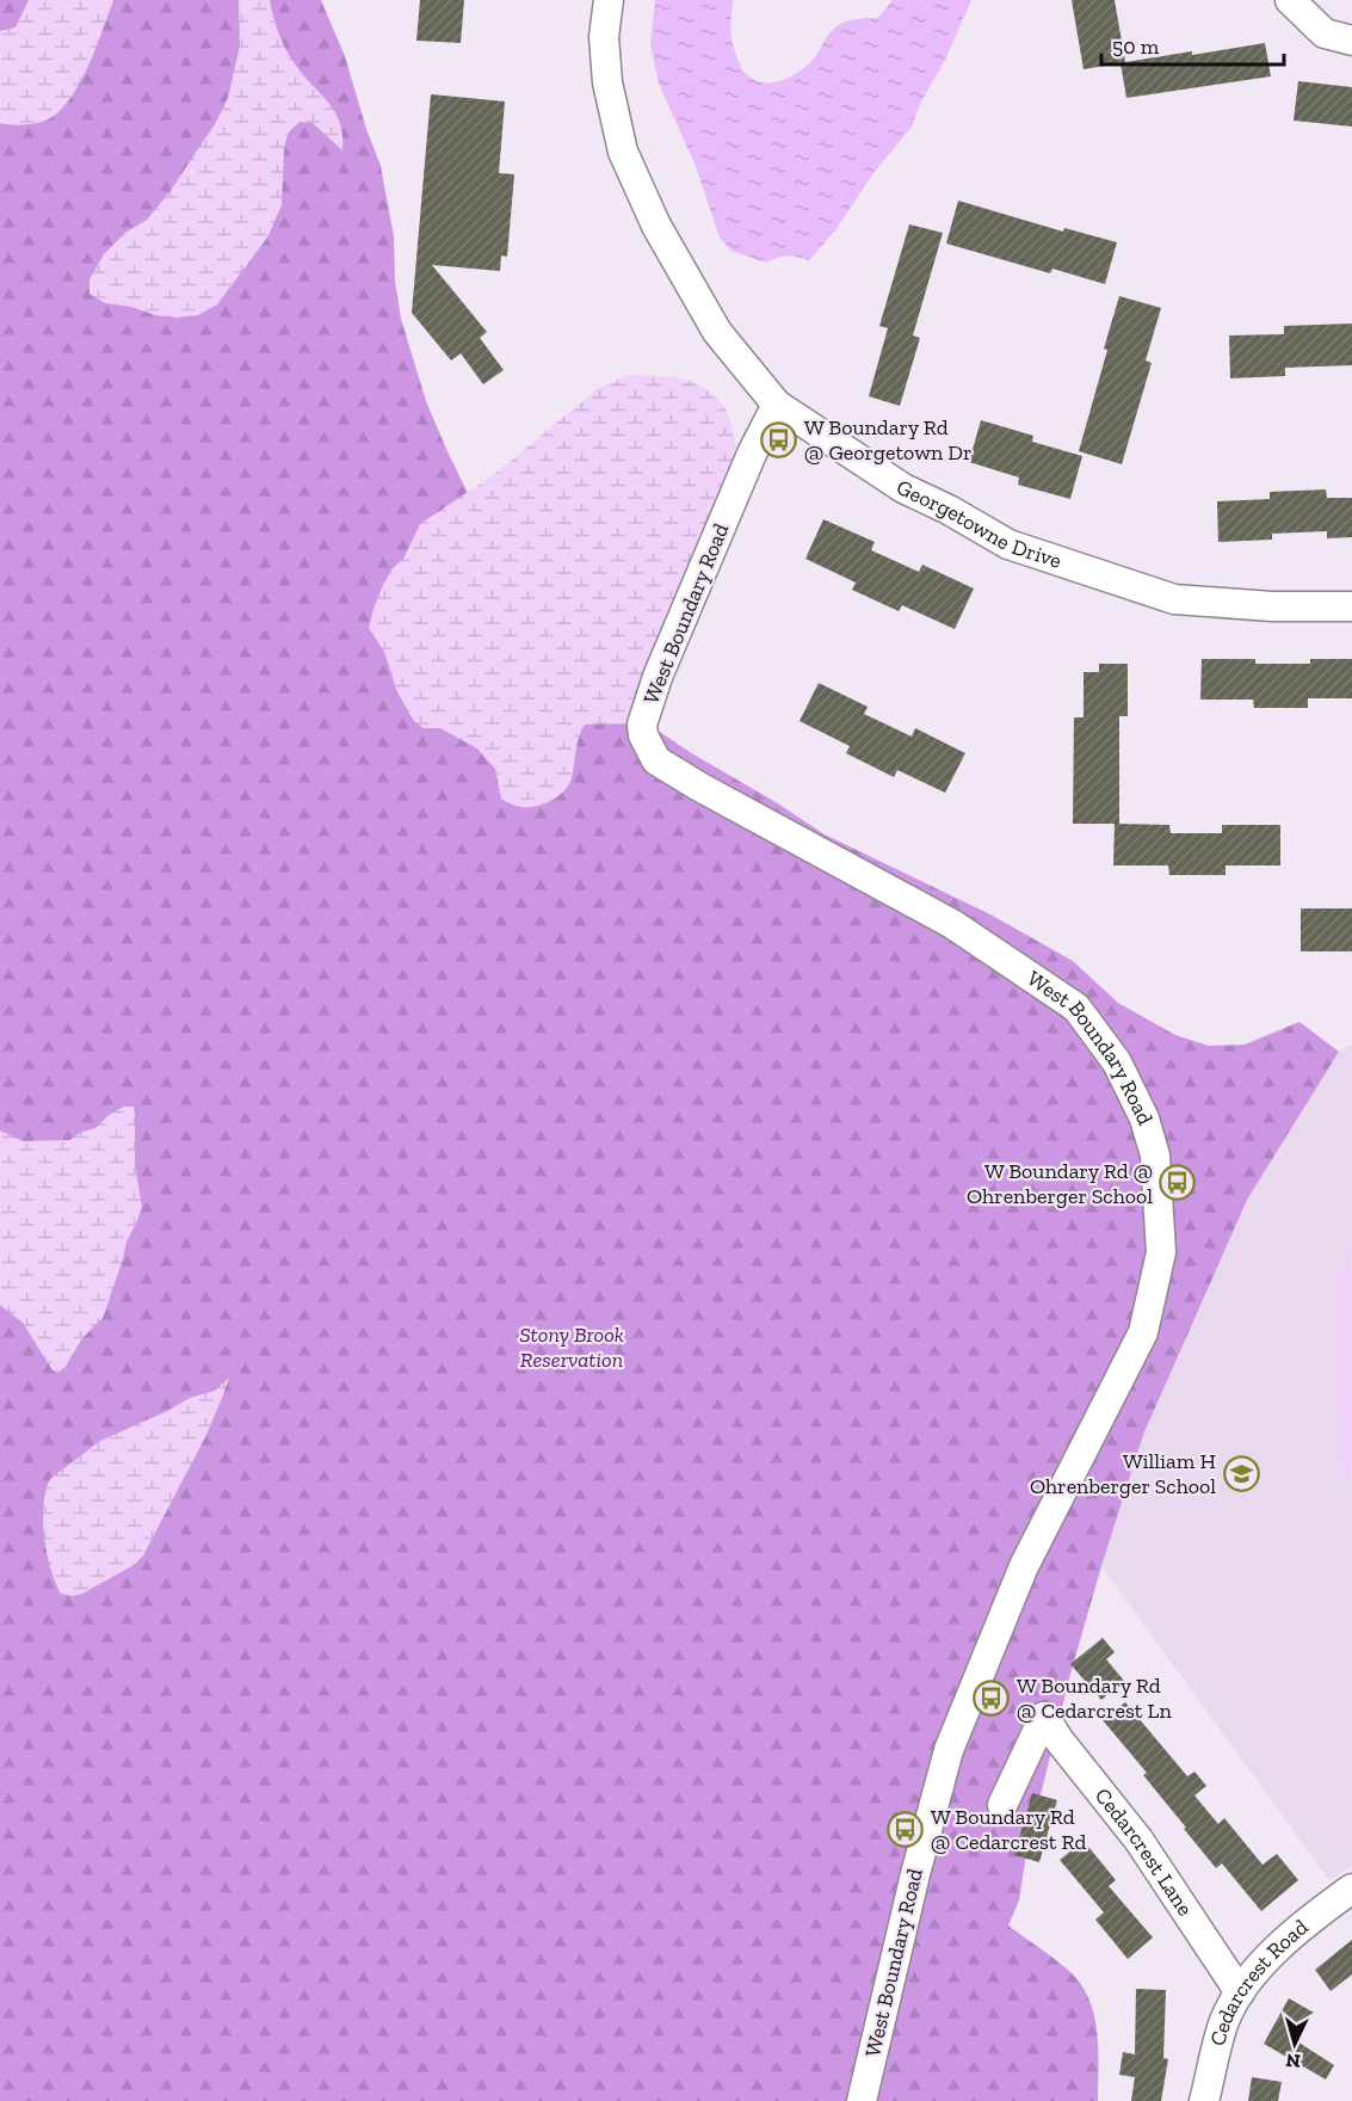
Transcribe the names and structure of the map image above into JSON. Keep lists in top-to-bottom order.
{
  "streets": {
    "street": [
      "Georgetowne Drive",
      "West Boundary Road",
      "Cedarcrest Lane",
      "Cedarcrest Road"
    ]
  },
  "crossings": [
    ["Georgetowne Drive", "West Boundary Road"],
    ["Cedarcrest Lane", "Cedarcrest Road"]
  ],
  "parks": ["Stony Brook Reservation"],
  "places": {
    "bus stop": [
      "W Boundary Rd @ Georgetown Dr",
      "W Boundary Rd @ Ohrenberger School",
      "W Boundary Rd @ Cedarcrest Ln",
      "W Boundary Rd @ Cedarcrest Rd"
    ],
    "school or university": ["William H Ohrenberger School"]
  },
  "scale_bar": "50 m",
  "north": "bottom"
}
